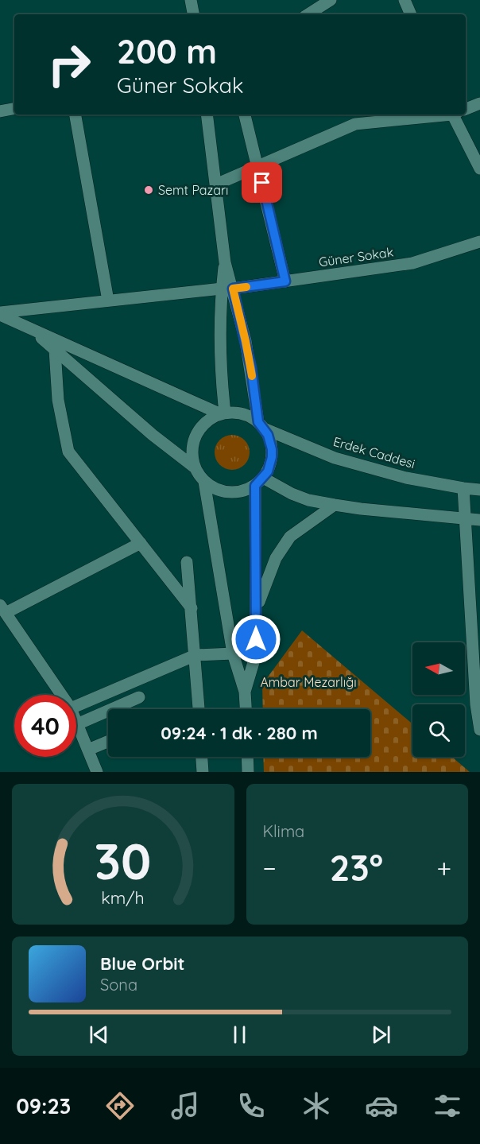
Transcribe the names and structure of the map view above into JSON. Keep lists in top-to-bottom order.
{
  "streets": {
    "street": ["Güner Sokak", "Erdek Caddesi"]
  },
  "parks": ["Ambar Mezarlığı"],
  "places": ["Semt Pazarı"],
  "north": "left",
  "page": {
    "turn": ["200 m", "Güner Sokak"],
    "limit": "40",
    "trip": "09:24 · 1 dk · 280 m",
    "tile": "Klima",
    "heat": ["−", "23°", "+"],
    "song": ["Blue Orbit", "Sona"],
    "tabs": "09:23",
    "gauge": ["30", "km/h"]
  }
}
